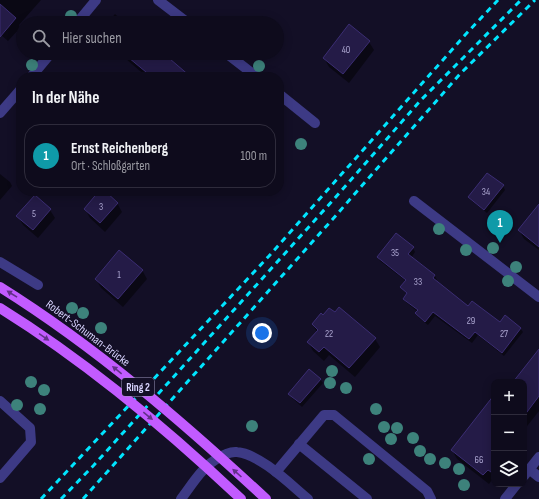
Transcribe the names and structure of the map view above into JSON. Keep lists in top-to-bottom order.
{
  "streets": {
    "main road": ["Robert-Schuman-Brücke", "Ring 2"]
  },
  "house_numbers": [
    "40",
    "34",
    "3",
    "5",
    "35",
    "1",
    "33",
    "29",
    "22",
    "27",
    "66"
  ],
  "page": {
    "search": "Hier suchen",
    "heading": "In der Nähe",
    "list": [
      {
        "mark": "1",
        "name": "Ernst Reichenberg",
        "note": "Ort · Schloßgarten",
        "value": "100 m"
      }
    ],
    "pins": "1",
    "map_buttons": ["+", "−"]
  }
}
